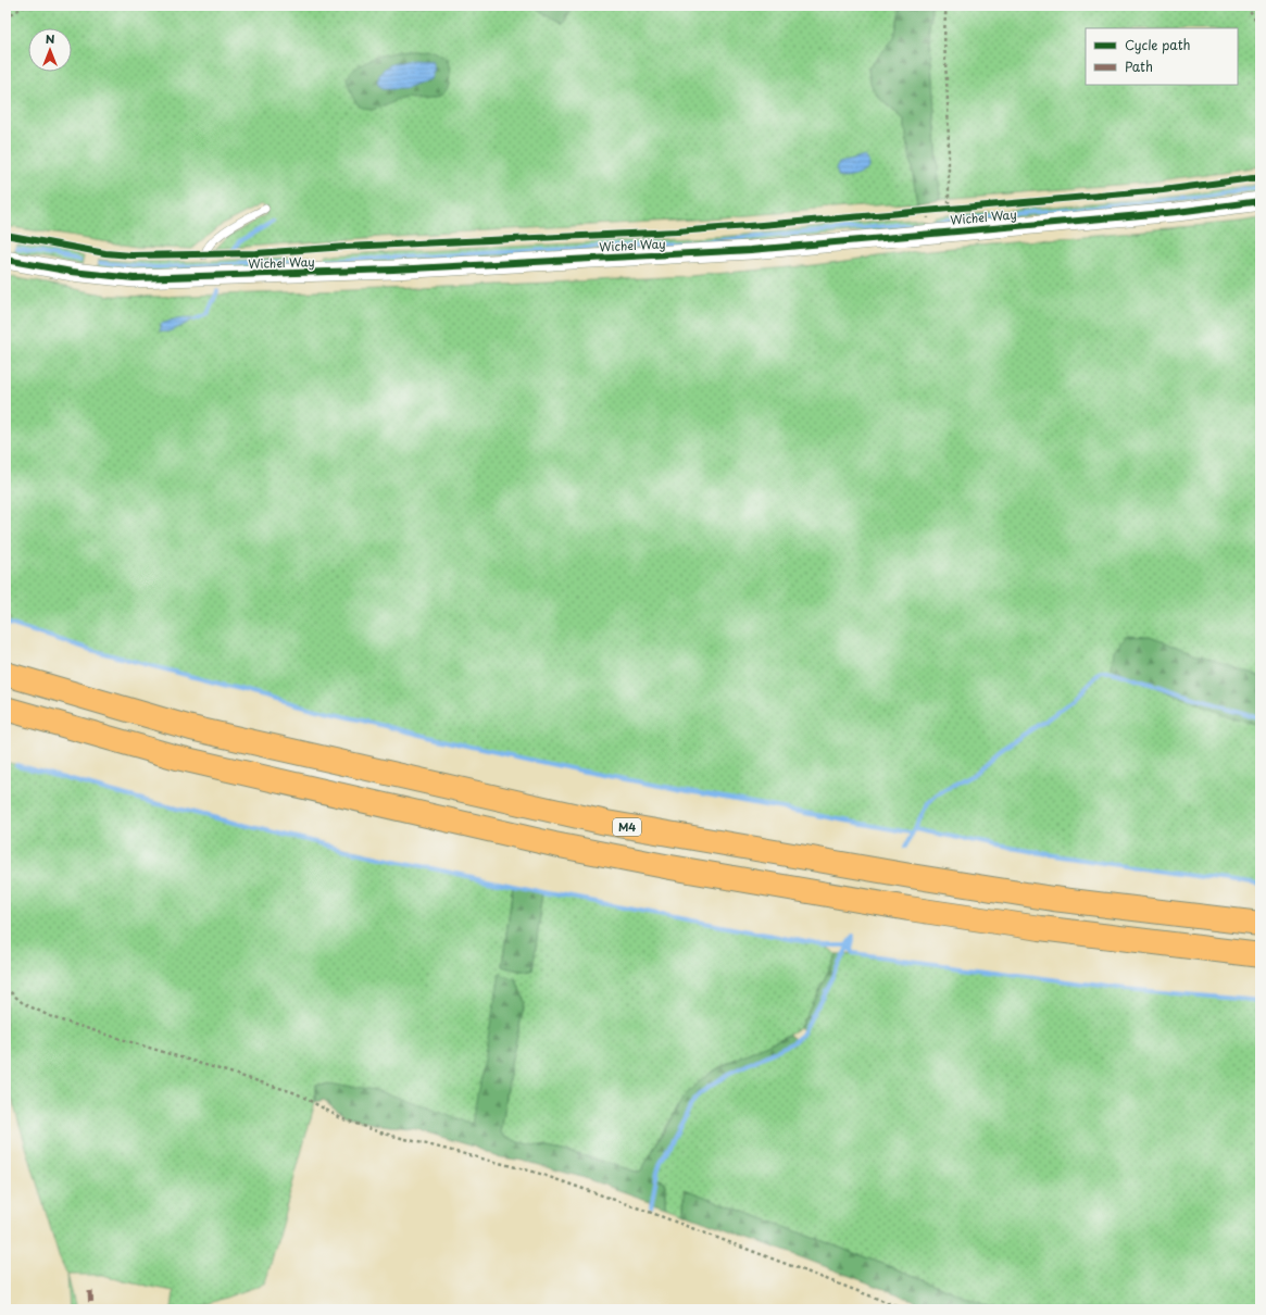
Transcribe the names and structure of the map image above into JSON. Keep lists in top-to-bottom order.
{
  "streets": {
    "highway": ["M4"],
    "street": ["Wichel Way"]
  },
  "legend": ["Cycle path", "Path"],
  "north": "top"
}
